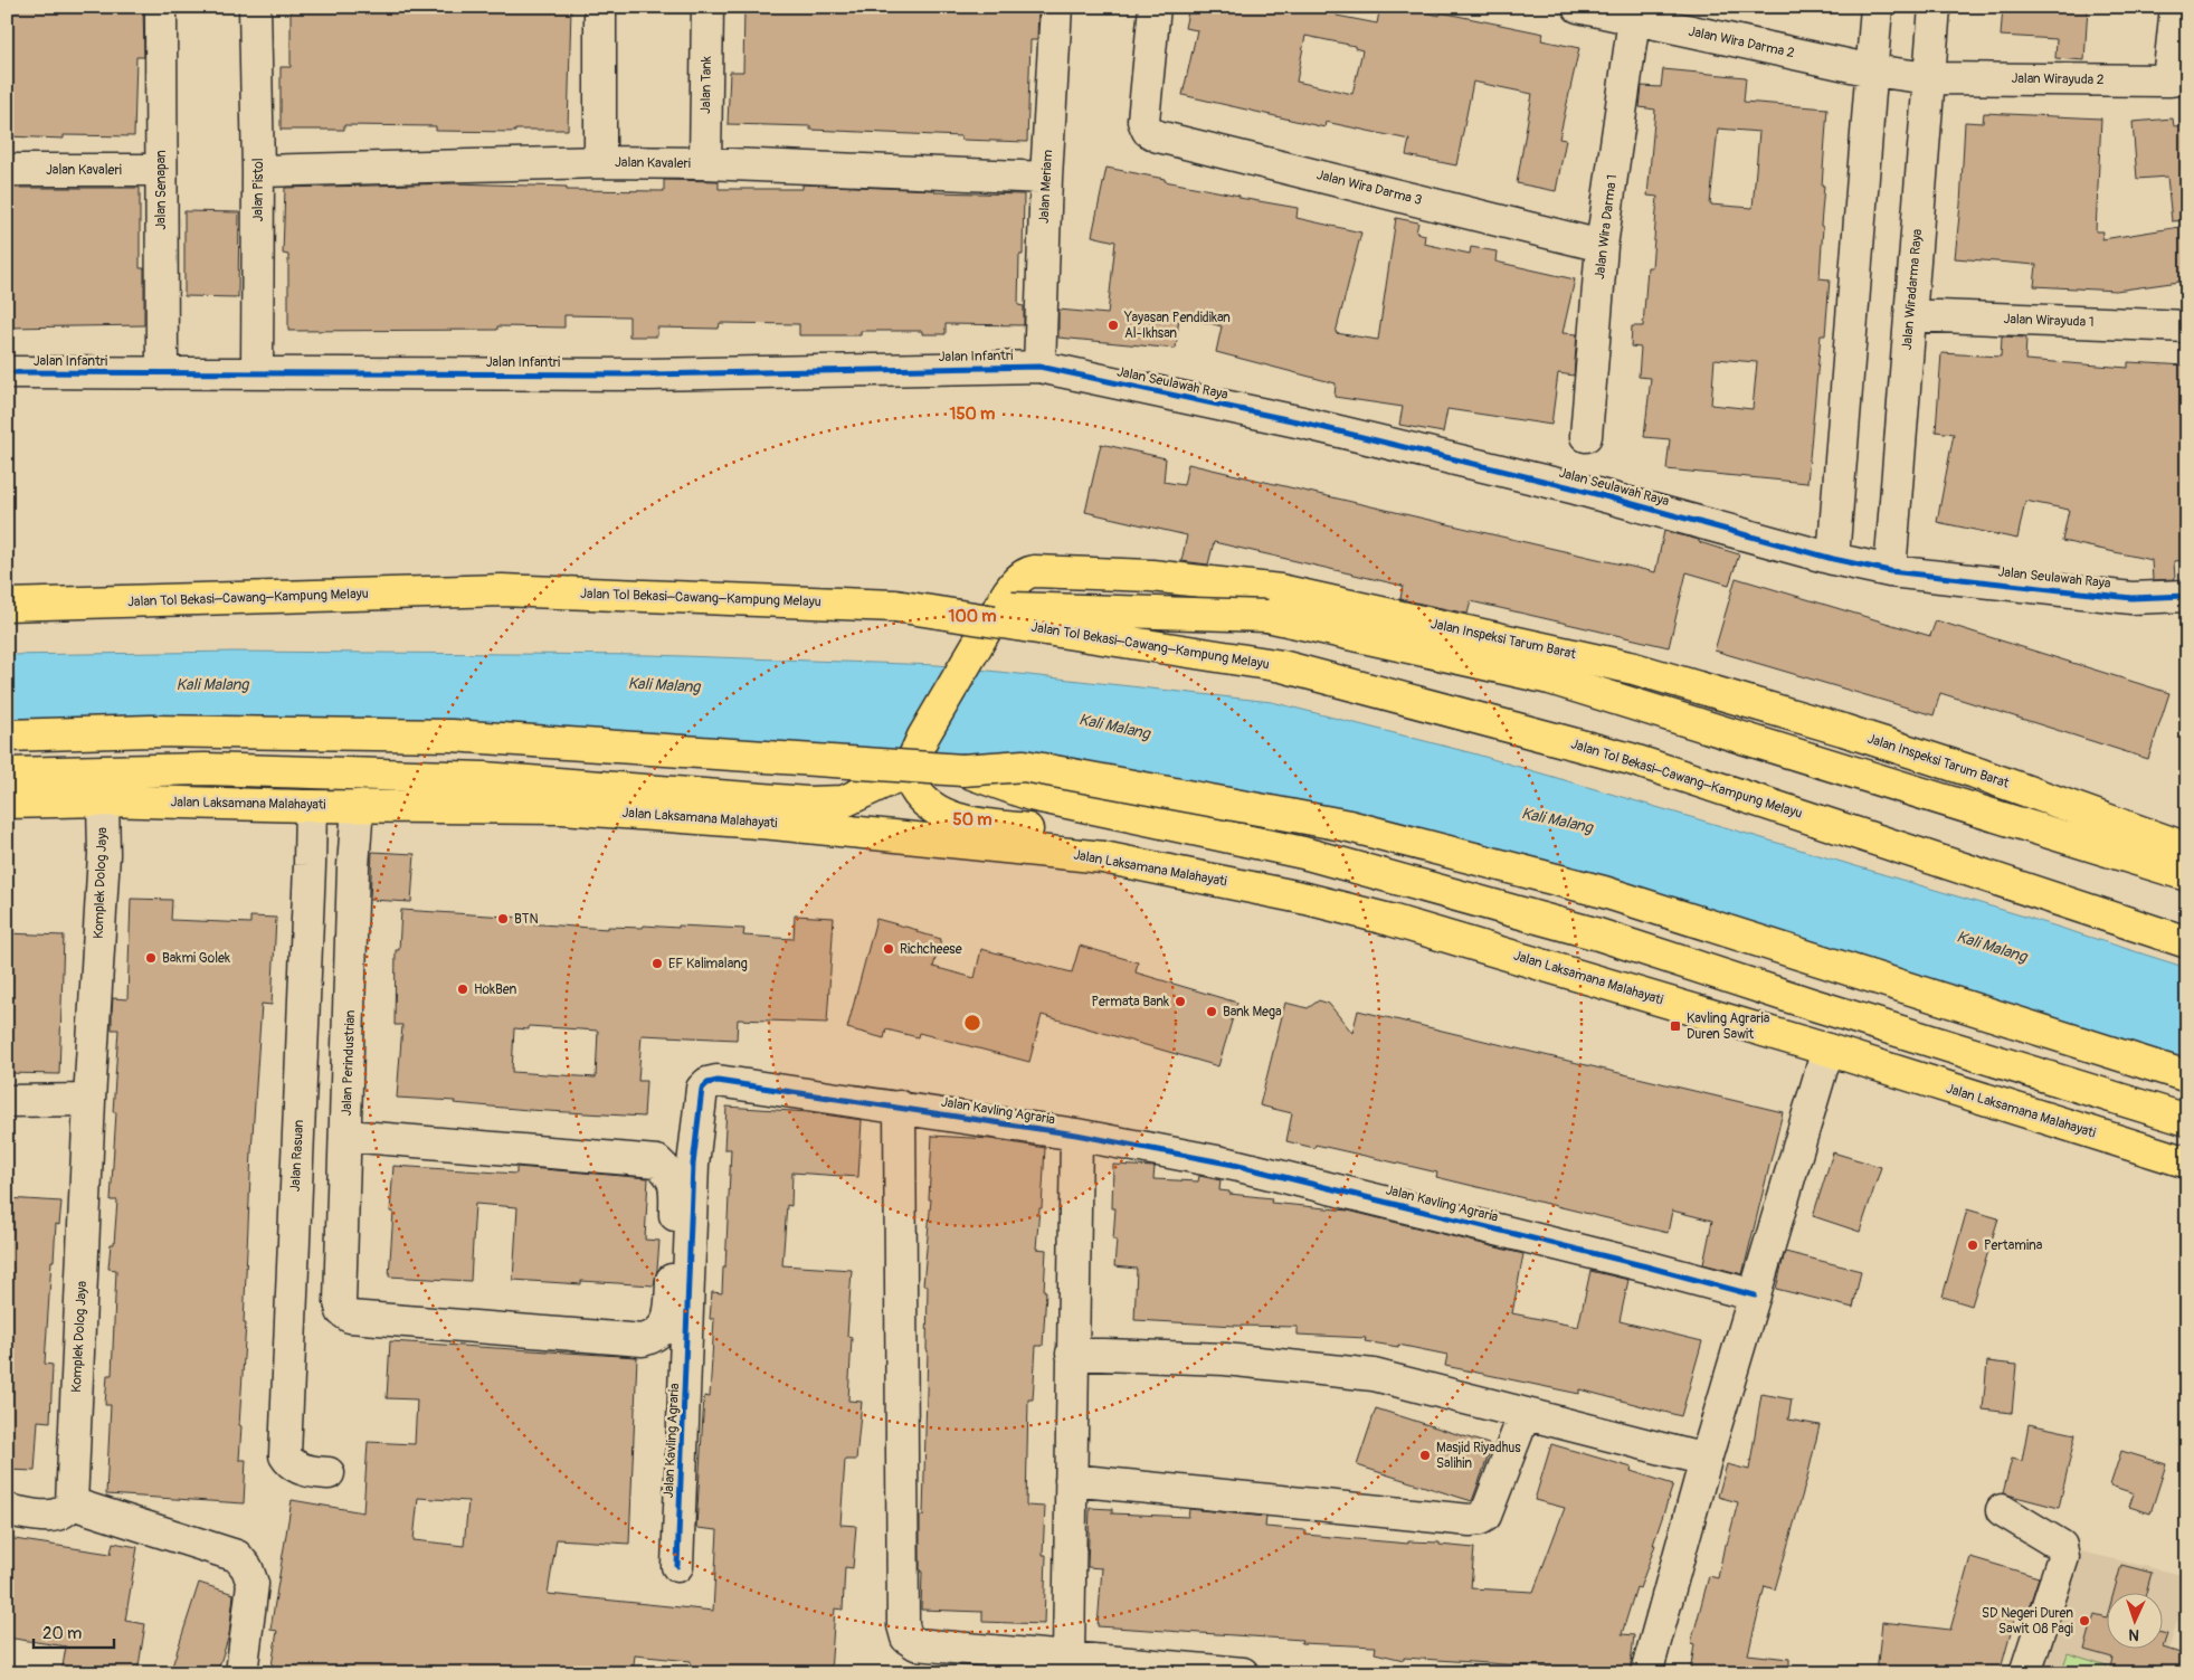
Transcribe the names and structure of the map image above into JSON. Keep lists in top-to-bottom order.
{
  "streets": {
    "main road": ["Jalan Tol Bekasi–Cawang–Kampung Melayu", "Jalan Inspeksi Tarum Barat", "Jalan Laksamana Malahayati"],
    "street": [
      "Jalan Wira Darma 2",
      "Jalan Wirayuda 2",
      "Jalan Tank",
      "Jalan Kavaleri",
      "Jalan Meriam",
      "Jalan Wira Darma 3",
      "Jalan Senapan",
      "Jalan Pistol",
      "Jalan Wira Darma 1",
      "Jalan Wiradarma Raya",
      "Jalan Wirayuda 1",
      "Jalan Infantri",
      "Jalan Seulawah Raya",
      "Komplek Dolog Jaya",
      "Jalan Perindustrian",
      "Jalan Kavling Agraria",
      "Jalan Rasuan"
    ]
  },
  "crossings": [
    ["Jalan Wira Darma 2", "Jalan Wirayuda 2"],
    ["Jalan Wira Darma 2", "Jalan Wira Darma 1"],
    ["Jalan Wira Darma 2", "Jalan Wiradarma Raya"],
    ["Jalan Wirayuda 2", "Jalan Wiradarma Raya"],
    ["Jalan Tank", "Jalan Kavaleri"],
    ["Jalan Kavaleri", "Jalan Meriam"],
    ["Jalan Kavaleri", "Jalan Senapan"],
    ["Jalan Kavaleri", "Jalan Pistol"],
    ["Jalan Meriam", "Jalan Infantri"],
    ["Jalan Meriam", "Jalan Seulawah Raya"],
    ["Jalan Wira Darma 3", "Jalan Wira Darma 1"],
    ["Jalan Senapan", "Jalan Infantri"],
    ["Jalan Pistol", "Jalan Infantri"],
    ["Jalan Wiradarma Raya", "Jalan Wirayuda 1"],
    ["Jalan Wiradarma Raya", "Jalan Seulawah Raya"],
    ["Jalan Infantri", "Jalan Seulawah Raya"],
    ["Jalan Inspeksi Tarum Barat", "Jalan Laksamana Malahayati"],
    ["Jalan Laksamana Malahayati", "Komplek Dolog Jaya"],
    ["Jalan Laksamana Malahayati", "Jalan Perindustrian"],
    ["Jalan Laksamana Malahayati", "Jalan Rasuan"]
  ],
  "water": ["Kali Malang"],
  "places": {
    "other": [
      "Yayasan Pendidikan Al-Ikhsan",
      "BTN",
      "Richcheese",
      "Bakmi Golek",
      "EF Kalimalang",
      "HokBen",
      "Permata Bank",
      "Bank Mega",
      "Pertamina",
      "Masjid Riyadhus Salihin",
      "SD Negeri Duren Sawit 08 Pagi"
    ],
    "transit": ["Kavling Agraria Duren Sawit"]
  },
  "scale_bar": "20 m",
  "north": "bottom",
  "rings": ["150 m", "100 m", "50 m"]
}
